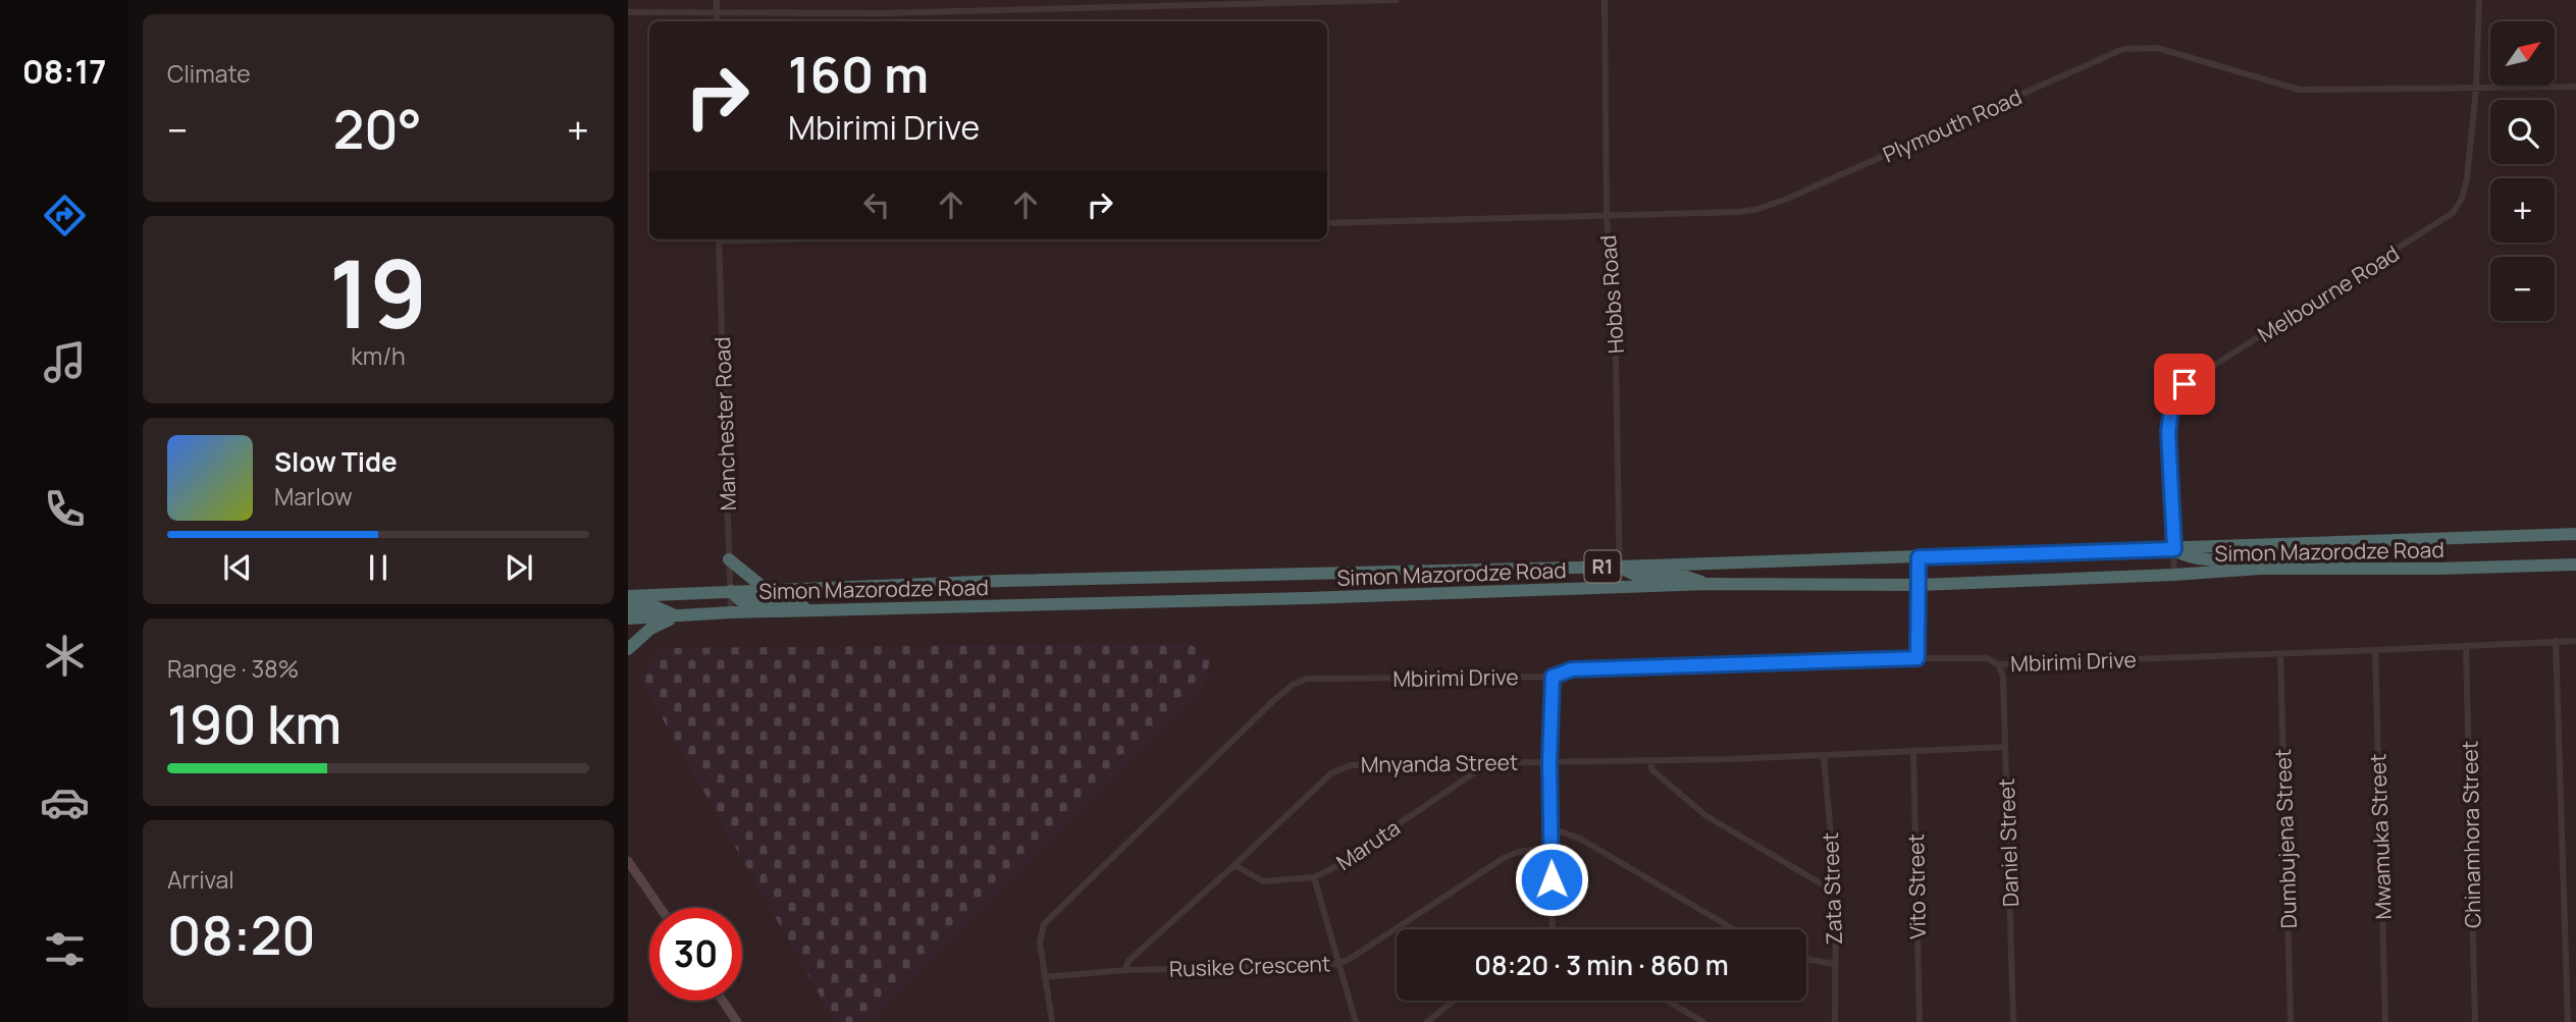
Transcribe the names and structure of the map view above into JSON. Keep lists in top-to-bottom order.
{
  "streets": {
    "highway": ["Simon Mazorodze Road", "R1"],
    "street": [
      "Plymouth Road",
      "Melbourne Road",
      "Hobbs Road",
      "Manchester Road",
      "Mbirimi Drive",
      "Mnyanda Street",
      "Chinamhora Street",
      "Mwamuka Street",
      "Dumbujena Street",
      "Daniel Street",
      "Maruta",
      "Vito Street",
      "Zata Street",
      "Rusike Crescent"
    ]
  },
  "crossings": [
    ["Plymouth Road", "Melbourne Road"],
    ["Plymouth Road", "Hobbs Road"],
    ["Melbourne Road", "Simon Mazorodze Road"],
    ["Hobbs Road", "Simon Mazorodze Road"],
    ["Manchester Road", "Simon Mazorodze Road"],
    ["Mbirimi Drive", "Chinamhora Street"],
    ["Mbirimi Drive", "Mwamuka Street"],
    ["Mbirimi Drive", "Dumbujena Street"],
    ["Mbirimi Drive", "Daniel Street"],
    ["Mbirimi Drive", "Rusike Crescent"],
    ["Mnyanda Street", "Daniel Street"],
    ["Mnyanda Street", "Maruta"],
    ["Mnyanda Street", "Vito Street"],
    ["Mnyanda Street", "Zata Street"],
    ["Mnyanda Street", "Rusike Crescent"]
  ],
  "north": "top right",
  "page": {
    "tabs": "08:17",
    "tile": [
      "Climate",
      ["19", "km/h"],
      ["Range · 38%", "190 km"],
      ["Arrival", "08:20"]
    ],
    "map_buttons": ["+", "−"],
    "turn": ["160 m", "Mbirimi Drive"],
    "heat": ["−", "20°", "+"],
    "song": ["Slow Tide", "Marlow"],
    "limit": "30",
    "trip": "08:20 · 3 min · 860 m"
  }
}
